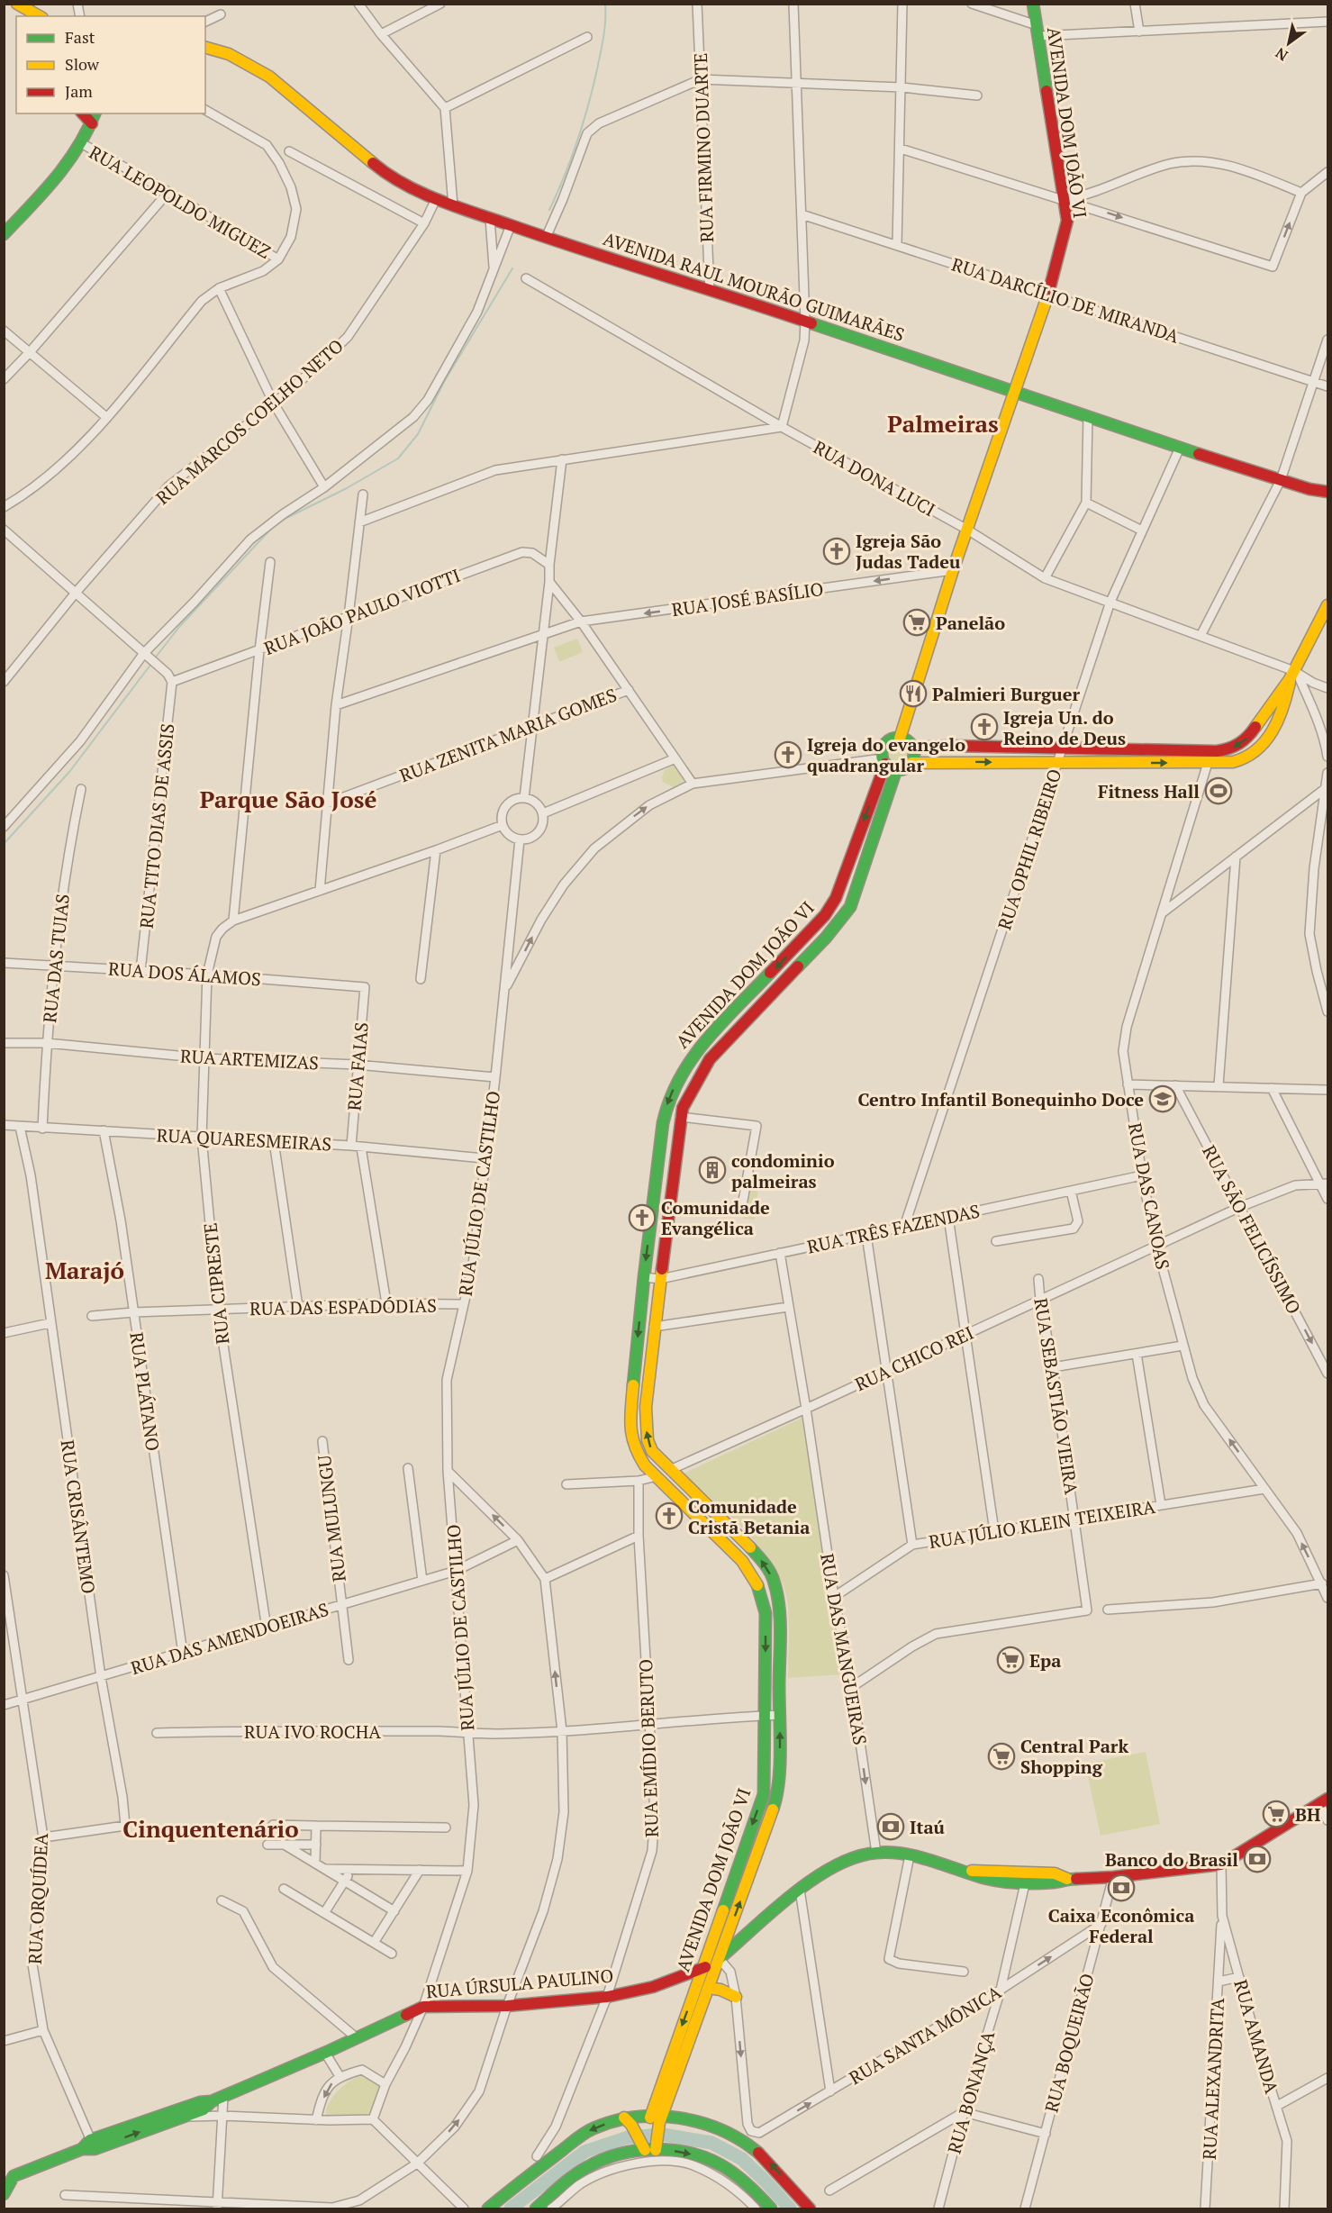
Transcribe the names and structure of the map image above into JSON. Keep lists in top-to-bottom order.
{
  "streets": {
    "main road": ["AVENIDA DOM JOÃO VI", "AVENIDA RAUL MOURÃO GUIMARÃES", "RUA ÚRSULA PAULINO"],
    "street": [
      "RUA FIRMINO DUARTE",
      "RUA LEOPOLDO MIGUEZ",
      "RUA DARCÍLIO DE MIRANDA",
      "RUA MARCOS COELHO NETO",
      "RUA DONA LUCI",
      "RUA JOSÉ BASÍLIO",
      "RUA JOÃO PAULO VIOTTI",
      "RUA ZENITA MARIA GOMES",
      "RUA TITO DIAS DE ASSIS",
      "RUA OPHIL RIBEIRO",
      "RUA DAS TUIAS",
      "RUA DOS ÁLAMOS",
      "RUA ARTEMIZAS",
      "RUA FAIAS",
      "RUA QUARESMEIRAS",
      "RUA JÚLIO DE CASTILHO",
      "RUA DAS CANOAS",
      "RUA TRÊS FAZENDAS",
      "RUA SÃO FELICÍSSIMO",
      "RUA CIPRESTE",
      "RUA DAS ESPADÓDIAS",
      "RUA CHICO REI",
      "RUA PLÁTANO",
      "RUA SEBASTIÃO VIEIRA",
      "RUA CRISÂNTEMO",
      "RUA MULUNGU",
      "RUA JÚLIO KLEIN TEIXEIRA",
      "RUA DAS AMENDOEIRAS",
      "RUA DAS MANGUEIRAS",
      "RUA IVO ROCHA",
      "RUA EMÍDIO BERUTO",
      "RUA ORQUÍDEA",
      "RUA SANTA MÔNICA",
      "RUA AMANDA",
      "RUA BOQUEIRÃO",
      "RUA ALEXANDRITA",
      "RUA BONANÇA"
    ]
  },
  "crossings": [
    ["AVENIDA DOM JOÃO VI", "AVENIDA RAUL MOURÃO GUIMARÃES"],
    ["AVENIDA DOM JOÃO VI", "RUA DARCÍLIO DE MIRANDA"],
    ["AVENIDA DOM JOÃO VI", "RUA DONA LUCI"],
    ["AVENIDA DOM JOÃO VI", "RUA JOSÉ BASÍLIO"],
    ["AVENIDA DOM JOÃO VI", "RUA JÚLIO DE CASTILHO"],
    ["AVENIDA DOM JOÃO VI", "RUA TRÊS FAZENDAS"],
    ["AVENIDA DOM JOÃO VI", "RUA CHICO REI"],
    ["AVENIDA DOM JOÃO VI", "RUA IVO ROCHA"],
    ["AVENIDA DOM JOÃO VI", "RUA ÚRSULA PAULINO"],
    ["RUA FIRMINO DUARTE", "AVENIDA RAUL MOURÃO GUIMARÃES"],
    ["AVENIDA RAUL MOURÃO GUIMARÃES", "RUA MARCOS COELHO NETO"],
    ["AVENIDA RAUL MOURÃO GUIMARÃES", "RUA OPHIL RIBEIRO"],
    ["RUA DONA LUCI", "RUA OPHIL RIBEIRO"],
    ["RUA JOÃO PAULO VIOTTI", "RUA TITO DIAS DE ASSIS"],
    ["RUA TITO DIAS DE ASSIS", "RUA DOS ÁLAMOS"],
    ["RUA OPHIL RIBEIRO", "RUA TRÊS FAZENDAS"],
    ["RUA DAS TUIAS", "RUA DOS ÁLAMOS"],
    ["RUA DAS TUIAS", "RUA ARTEMIZAS"],
    ["RUA DAS TUIAS", "RUA QUARESMEIRAS"],
    ["RUA DOS ÁLAMOS", "RUA FAIAS"],
    ["RUA DOS ÁLAMOS", "RUA CIPRESTE"],
    ["RUA ARTEMIZAS", "RUA FAIAS"],
    ["RUA ARTEMIZAS", "RUA JÚLIO DE CASTILHO"],
    ["RUA ARTEMIZAS", "RUA CIPRESTE"],
    ["RUA FAIAS", "RUA QUARESMEIRAS"],
    ["RUA QUARESMEIRAS", "RUA JÚLIO DE CASTILHO"],
    ["RUA QUARESMEIRAS", "RUA CIPRESTE"],
    ["RUA QUARESMEIRAS", "RUA PLÁTANO"],
    ["RUA QUARESMEIRAS", "RUA CRISÂNTEMO"],
    ["RUA JÚLIO DE CASTILHO", "RUA DAS ESPADÓDIAS"],
    ["RUA JÚLIO DE CASTILHO", "RUA DAS AMENDOEIRAS"],
    ["RUA JÚLIO DE CASTILHO", "RUA IVO ROCHA"],
    ["RUA JÚLIO DE CASTILHO", "RUA ÚRSULA PAULINO"],
    ["RUA DAS CANOAS", "RUA TRÊS FAZENDAS"],
    ["RUA DAS CANOAS", "RUA CHICO REI"],
    ["RUA DAS CANOAS", "RUA JÚLIO KLEIN TEIXEIRA"],
    ["RUA TRÊS FAZENDAS", "RUA DAS MANGUEIRAS"],
    ["RUA SÃO FELICÍSSIMO", "RUA CHICO REI"],
    ["RUA CIPRESTE", "RUA DAS ESPADÓDIAS"],
    ["RUA CIPRESTE", "RUA DAS AMENDOEIRAS"],
    ["RUA DAS ESPADÓDIAS", "RUA PLÁTANO"],
    ["RUA CHICO REI", "RUA SEBASTIÃO VIEIRA"],
    ["RUA CHICO REI", "RUA DAS MANGUEIRAS"],
    ["RUA PLÁTANO", "RUA DAS AMENDOEIRAS"],
    ["RUA SEBASTIÃO VIEIRA", "RUA JÚLIO KLEIN TEIXEIRA"],
    ["RUA SEBASTIÃO VIEIRA", "RUA DAS MANGUEIRAS"],
    ["RUA CRISÂNTEMO", "RUA DAS AMENDOEIRAS"],
    ["RUA CRISÂNTEMO", "RUA ORQUÍDEA"],
    ["RUA MULUNGU", "RUA DAS AMENDOEIRAS"],
    ["RUA JÚLIO KLEIN TEIXEIRA", "RUA DAS MANGUEIRAS"],
    ["RUA DAS AMENDOEIRAS", "RUA ORQUÍDEA"],
    ["RUA DAS MANGUEIRAS", "RUA ÚRSULA PAULINO"],
    ["RUA IVO ROCHA", "RUA EMÍDIO BERUTO"],
    ["RUA EMÍDIO BERUTO", "RUA ÚRSULA PAULINO"],
    ["RUA ORQUÍDEA", "RUA ÚRSULA PAULINO"],
    ["RUA ÚRSULA PAULINO", "RUA AMANDA"],
    ["RUA ÚRSULA PAULINO", "RUA BOQUEIRÃO"],
    ["RUA ÚRSULA PAULINO", "RUA BONANÇA"],
    ["RUA SANTA MÔNICA", "RUA BOQUEIRÃO"],
    ["RUA SANTA MÔNICA", "RUA BONANÇA"],
    ["RUA AMANDA", "RUA ALEXANDRITA"]
  ],
  "one_way": ["RUA JOSÉ BASÍLIO", "RUA SÃO FELICÍSSIMO"],
  "districts": [
    "Palmeiras",
    "Parque São José",
    "Marajó",
    "Cinquentenário"
  ],
  "places": {
    "church": [
      "Igreja São Judas Tadeu",
      "Igreja Un. do Reino de Deus",
      "Igreja do evangelo quadrangular",
      "Comunidade Evangélica",
      "Comunidade Cristã Betania"
    ],
    "supermarket": [
      "Panelão",
      "Epa",
      "Central Park Shopping",
      "BH"
    ],
    "restaurant": ["Palmieri Burguer"],
    "sports": ["Fitness Hall"],
    "school or university": ["Centro Infantil Bonequinho Doce"],
    "building": ["condominio palmeiras"],
    "bank": ["Itaú", "Banco do Brasil", "Caixa Econômica Federal"]
  },
  "legend": ["Fast", "Slow", "Jam"],
  "north": "bottom left"
}
